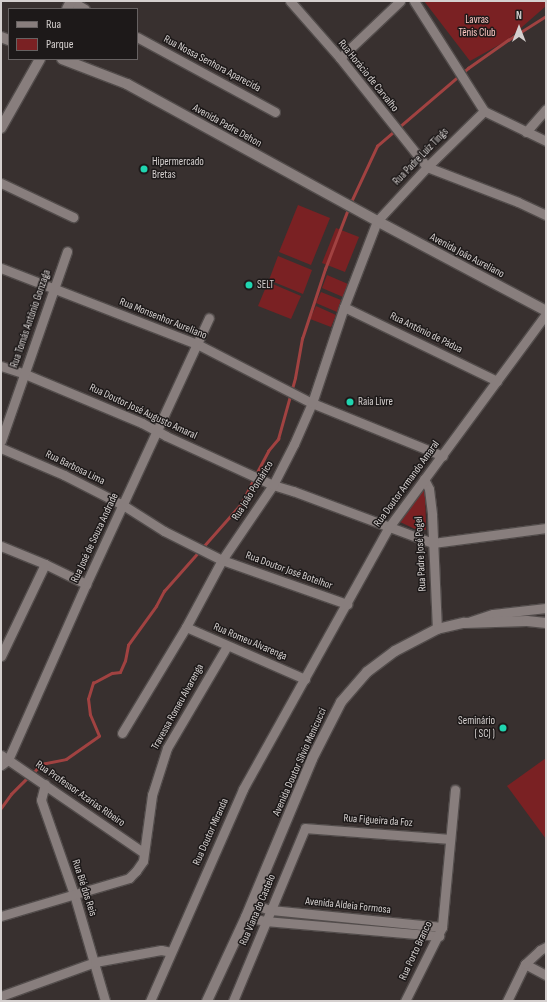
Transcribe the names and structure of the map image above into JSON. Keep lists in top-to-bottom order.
{
  "streets": {
    "main road": ["Avenida Padre Dehon", "Avenida João Aureliano", "Avenida Doutor Sílvio Menicucci"],
    "street": [
      "Rua Nossa Senhora Aparecida",
      "Rua Horácio de Carvalho",
      "Rua Padre Luiz Tings",
      "Rua Tomás Antônio Gonzaga",
      "Rua Monsenhor Aureliano",
      "Rua Antônio de Pádua",
      "Rua Doutor José Augusto Amaral",
      "Rua Barbosa Lima",
      "Rua Doutor Armando Amaral",
      "Rua João Pomárico",
      "Rua José de Souza Andrade",
      "Rua Padre José Pogel",
      "Rua Doutor José Botelhor",
      "Rua Romeu Alvarenga",
      "Travessa Romeu Alvarenga",
      "Rua Professor Azarias Ribeiro",
      "Rua Figueira da Foz",
      "Rua Doutor Miranda",
      "Rua Bié dos Reis",
      "Avenida Aldeia Formosa",
      "Rua Viana do Castelo",
      "Rua Porto Branco"
    ]
  },
  "crossings": [
    ["Rua Horácio de Carvalho", "Rua Padre Luiz Tings"],
    ["Avenida Padre Dehon", "Rua Padre Luiz Tings"],
    ["Avenida Padre Dehon", "Avenida João Aureliano"],
    ["Avenida Padre Dehon", "Rua João Pomárico"],
    ["Rua Padre Luiz Tings", "Avenida João Aureliano"],
    ["Rua Padre Luiz Tings", "Rua João Pomárico"],
    ["Avenida João Aureliano", "Rua Doutor Armando Amaral"],
    ["Avenida João Aureliano", "Rua João Pomárico"],
    ["Rua Tomás Antônio Gonzaga", "Rua Monsenhor Aureliano"],
    ["Rua Tomás Antônio Gonzaga", "Rua Doutor José Augusto Amaral"],
    ["Rua Monsenhor Aureliano", "Rua Doutor Armando Amaral"],
    ["Rua Monsenhor Aureliano", "Rua João Pomárico"],
    ["Rua Monsenhor Aureliano", "Rua José de Souza Andrade"],
    ["Rua Antônio de Pádua", "Rua Doutor Armando Amaral"],
    ["Rua Antônio de Pádua", "Rua João Pomárico"],
    ["Rua Doutor José Augusto Amaral", "Rua Doutor Armando Amaral"],
    ["Rua Doutor José Augusto Amaral", "Rua João Pomárico"],
    ["Rua Doutor José Augusto Amaral", "Rua José de Souza Andrade"],
    ["Rua Doutor José Augusto Amaral", "Rua Padre José Pogel"],
    ["Rua Barbosa Lima", "Rua João Pomárico"],
    ["Rua Barbosa Lima", "Rua José de Souza Andrade"],
    ["Rua Barbosa Lima", "Rua Doutor José Botelhor"],
    ["Rua Doutor Armando Amaral", "Rua Padre José Pogel"],
    ["Rua Doutor Armando Amaral", "Rua Doutor José Botelhor"],
    ["Rua Doutor Armando Amaral", "Rua Romeu Alvarenga"],
    ["Rua Doutor Armando Amaral", "Rua Doutor Miranda"],
    ["Rua João Pomárico", "Rua Doutor José Botelhor"],
    ["Rua João Pomárico", "Rua Romeu Alvarenga"],
    ["Rua José de Souza Andrade", "Rua Professor Azarias Ribeiro"],
    ["Rua Padre José Pogel", "Avenida Doutor Sílvio Menicucci"],
    ["Rua Romeu Alvarenga", "Travessa Romeu Alvarenga"],
    ["Rua Romeu Alvarenga", "Rua Doutor Miranda"],
    ["Travessa Romeu Alvarenga", "Rua Professor Azarias Ribeiro"],
    ["Avenida Doutor Sílvio Menicucci", "Avenida Aldeia Formosa"],
    ["Rua Professor Azarias Ribeiro", "Rua Bié dos Reis"],
    ["Rua Figueira da Foz", "Rua Viana do Castelo"],
    ["Rua Figueira da Foz", "Rua Porto Branco"],
    ["Avenida Aldeia Formosa", "Rua Viana do Castelo"],
    ["Avenida Aldeia Formosa", "Rua Porto Branco"]
  ],
  "parks": ["Lavras Tênis Club"],
  "places": [
    "Hipermercado Bretas",
    "SELT",
    "Raia Livre",
    "Seminário ( SCJ )"
  ],
  "legend": ["Rua", "Parque"],
  "north": "top"
}
